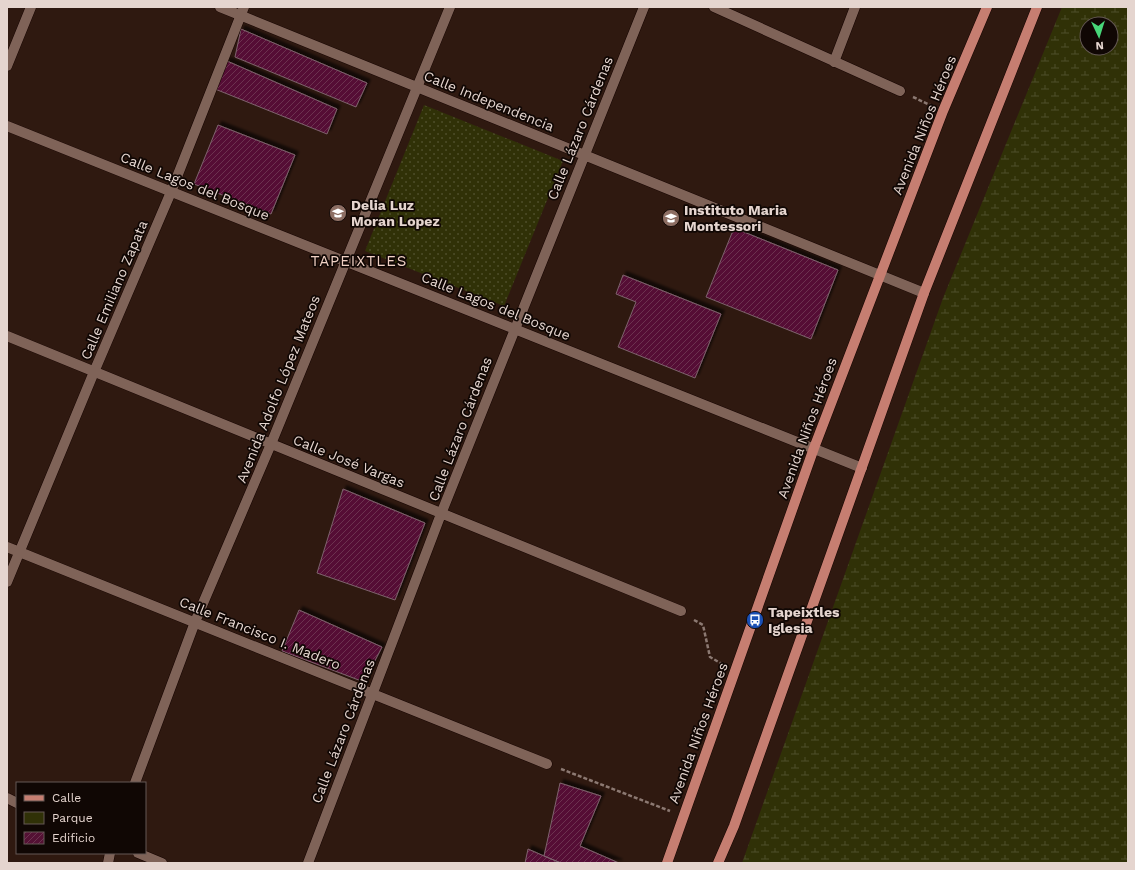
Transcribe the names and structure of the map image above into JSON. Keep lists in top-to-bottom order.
{
  "streets": {
    "main road": ["Avenida Niños Héroes"],
    "street": [
      "Calle Independencia",
      "Calle Lázaro Cárdenas",
      "Calle Lagos del Bosque",
      "Calle Emiliano Zapata",
      "Avenida Adolfo López Mateos",
      "Calle José Vargas",
      "Calle Francisco I. Madero"
    ]
  },
  "crossings": [
    ["Calle Independencia", "Avenida Niños Héroes"],
    ["Calle Independencia", "Calle Lázaro Cárdenas"],
    ["Calle Independencia", "Calle Emiliano Zapata"],
    ["Calle Independencia", "Avenida Adolfo López Mateos"],
    ["Avenida Niños Héroes", "Calle Lagos del Bosque"],
    ["Calle Lázaro Cárdenas", "Calle Lagos del Bosque"],
    ["Calle Lázaro Cárdenas", "Calle José Vargas"],
    ["Calle Lázaro Cárdenas", "Calle Francisco I. Madero"],
    ["Calle Lagos del Bosque", "Calle Emiliano Zapata"],
    ["Calle Lagos del Bosque", "Avenida Adolfo López Mateos"],
    ["Calle Emiliano Zapata", "Calle José Vargas"],
    ["Calle Emiliano Zapata", "Calle Francisco I. Madero"],
    ["Avenida Adolfo López Mateos", "Calle José Vargas"],
    ["Avenida Adolfo López Mateos", "Calle Francisco I. Madero"]
  ],
  "districts": ["TAPEIXTLES"],
  "places": {
    "school or university": ["Delia Luz Moran Lopez", "Instituto Maria Montessori"],
    "bus stop": ["Tapeixtles Iglesia"]
  },
  "legend": ["Calle", "Parque", "Edificio"],
  "north": "bottom"
}
